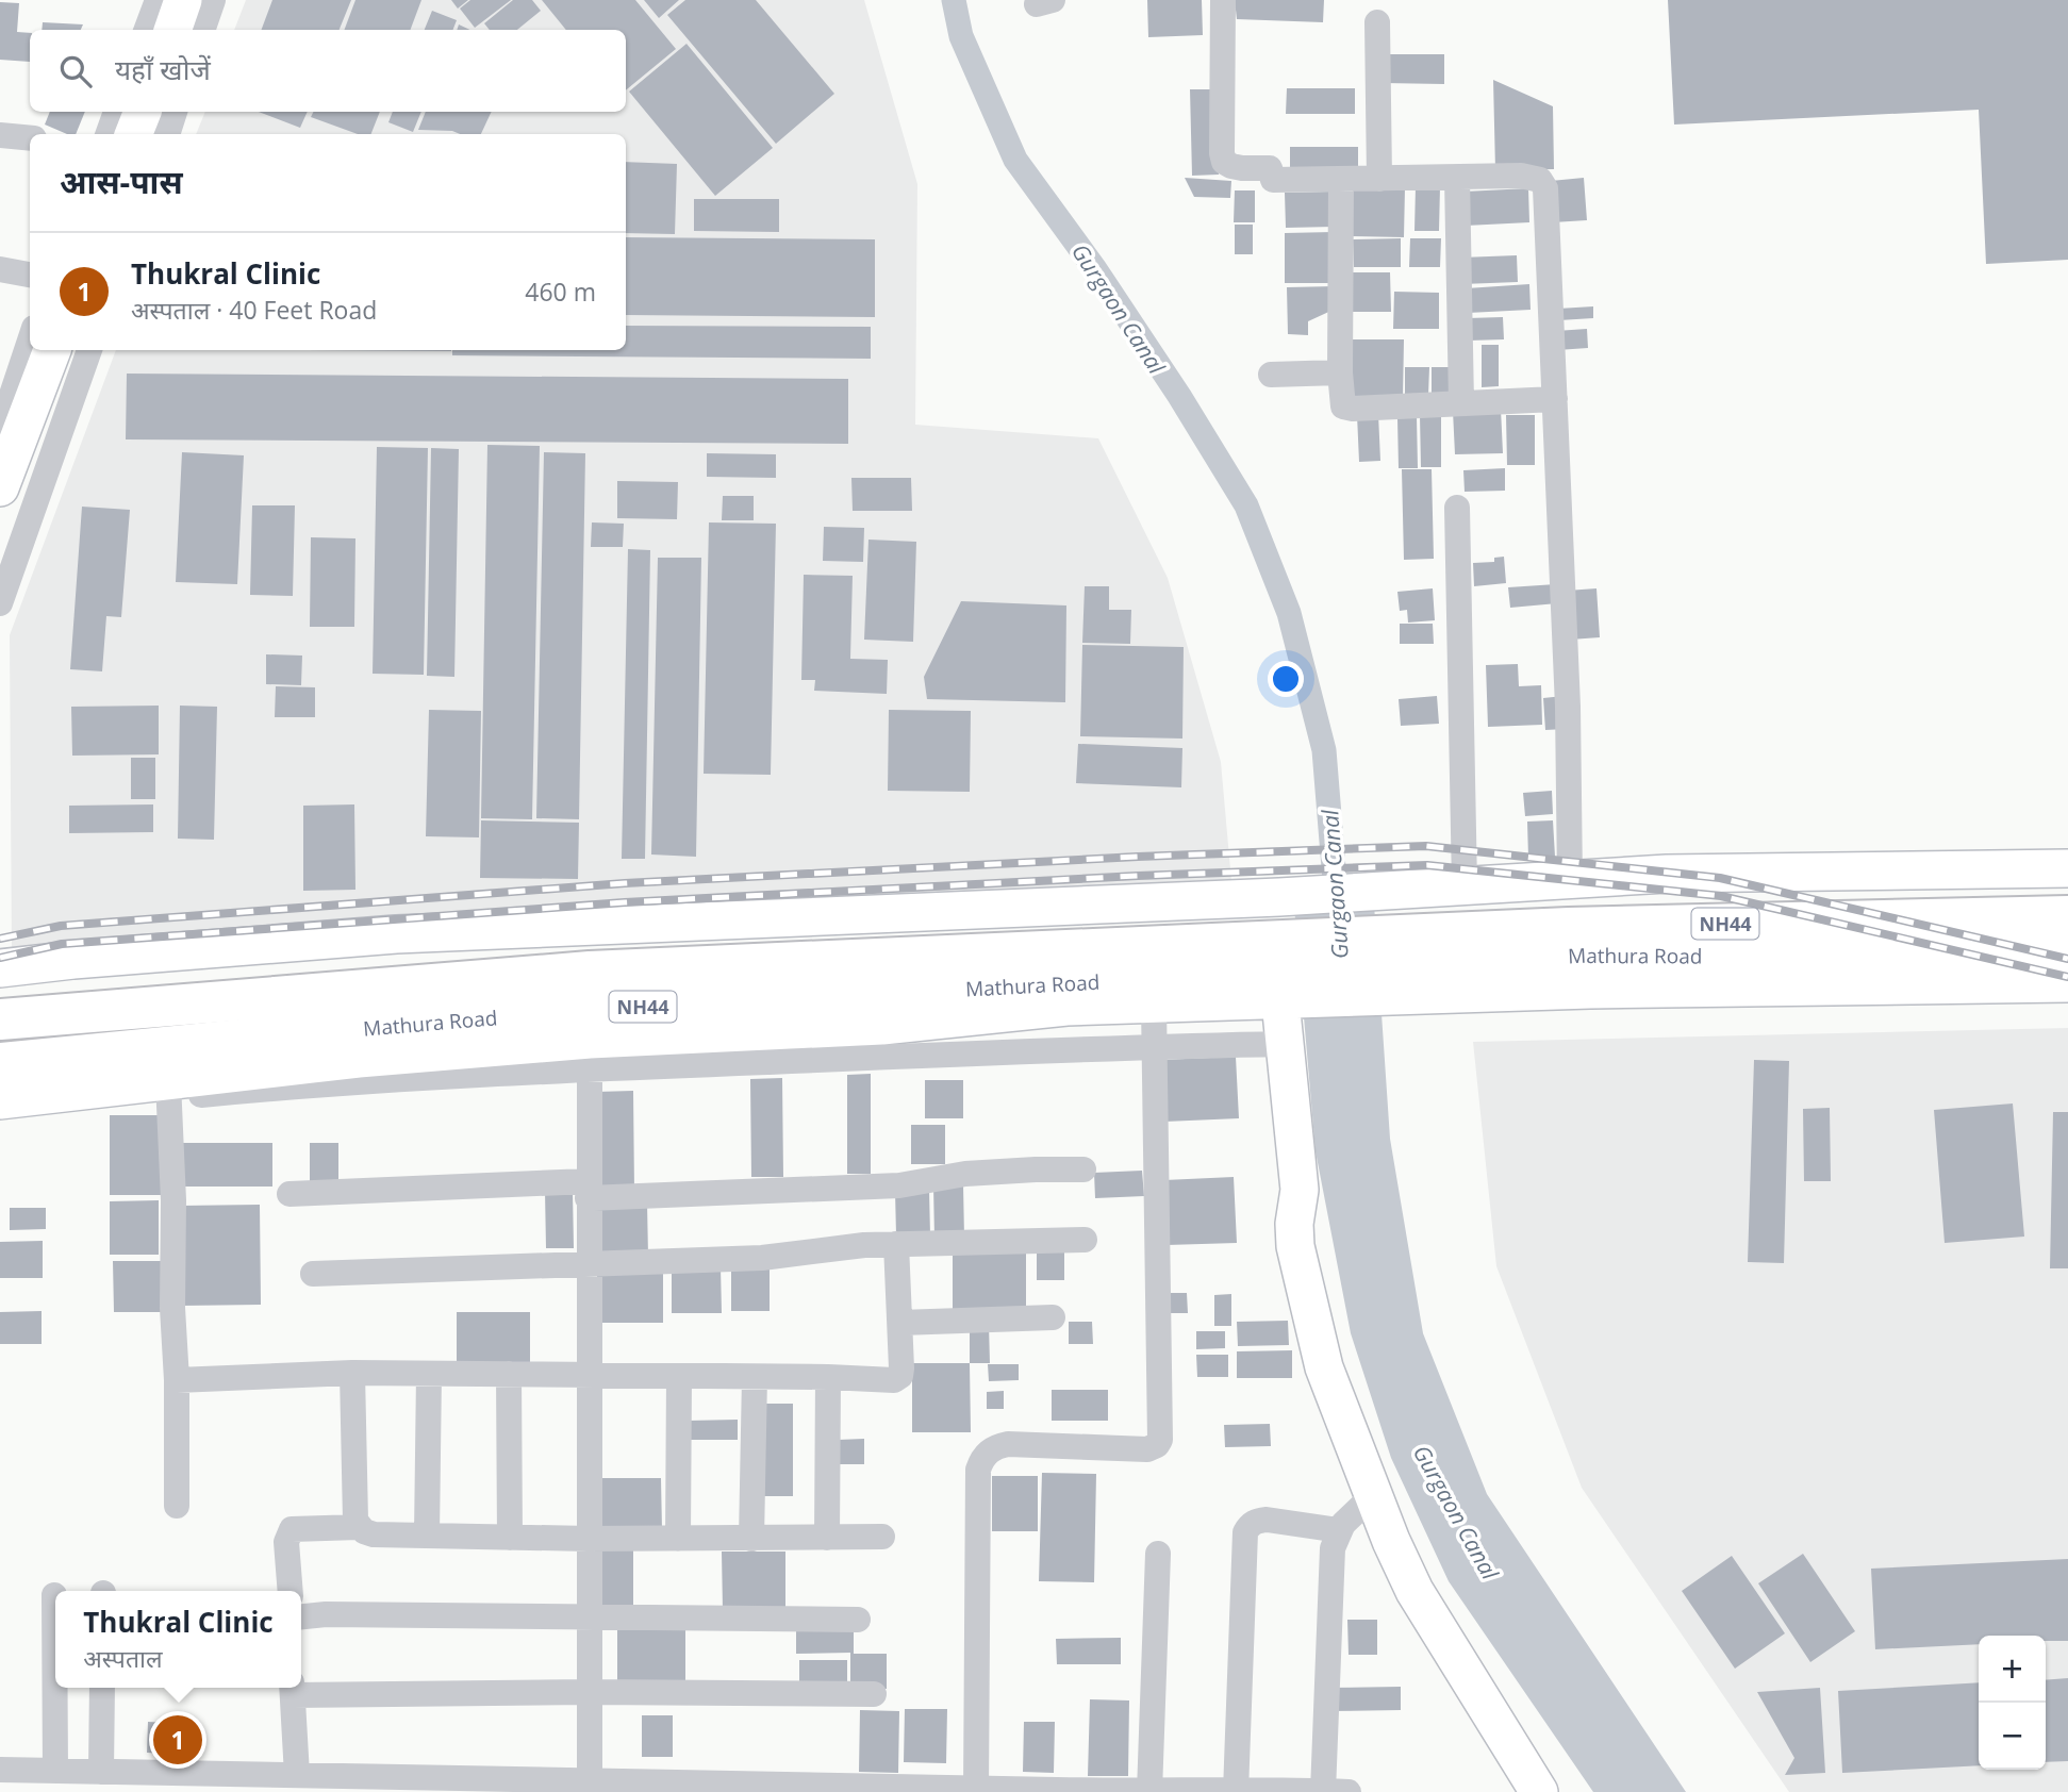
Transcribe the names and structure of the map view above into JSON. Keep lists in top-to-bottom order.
{
  "streets": {
    "highway": ["NH44", "Mathura Road"]
  },
  "water": ["Gurgaon Canal"],
  "page": {
    "search": "यहाँ खोजें",
    "heading": "आस-पास",
    "list": [
      {
        "mark": "1",
        "name": "Thukral Clinic",
        "note": "अस्पताल · 40 Feet Road",
        "value": "460 m"
      }
    ],
    "popup": ["Thukral Clinic", "अस्पताल"],
    "map_buttons": ["+", "−"],
    "pins": "1"
  }
}
